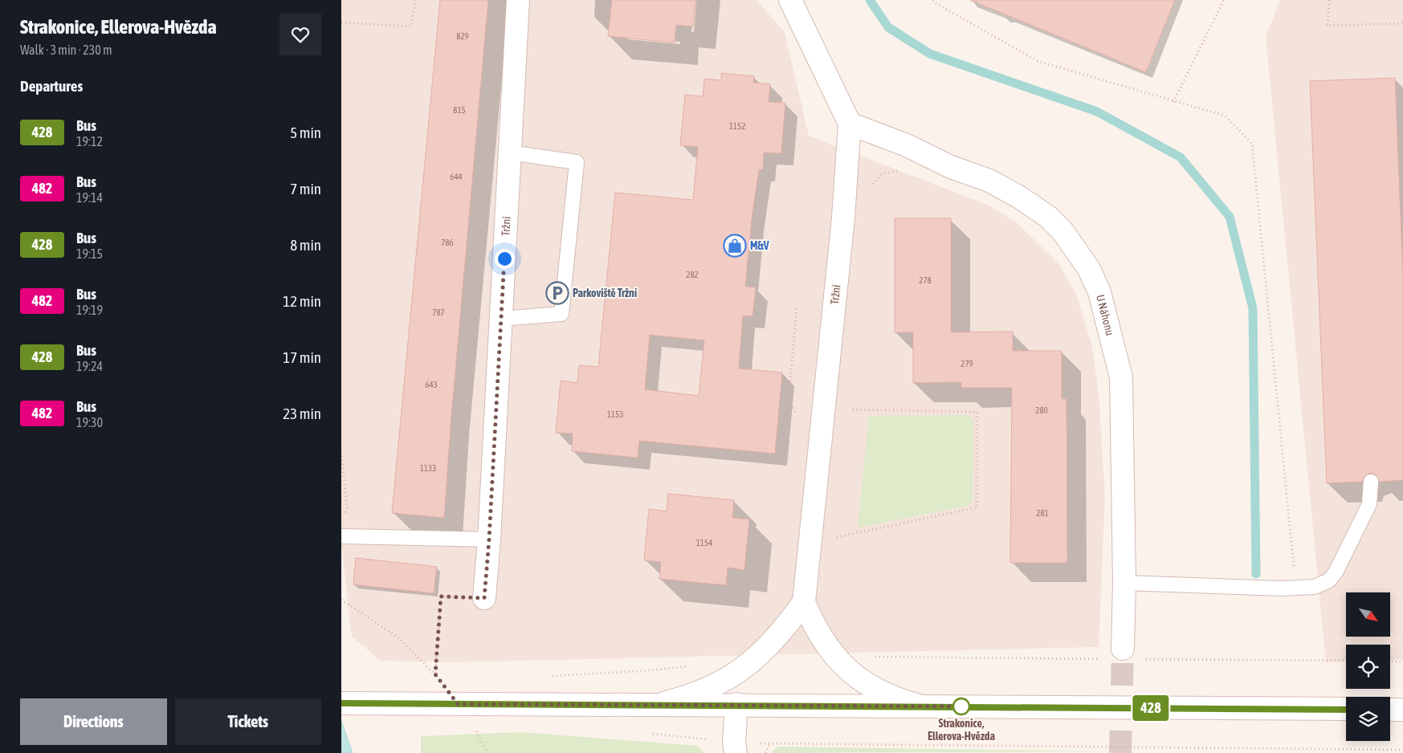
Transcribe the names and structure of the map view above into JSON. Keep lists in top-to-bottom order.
{
  "streets": {
    "street": ["Tržní", "U Náhonu"]
  },
  "crossings": [
    ["Tržní", "U Náhonu"]
  ],
  "places": {
    "shop": ["M&V"],
    "parking": ["Parkoviště Tržní"],
    "other": ["Strakonice, Ellerova-Hvězda"]
  },
  "lines": ["bus line 428"],
  "house_numbers": [
    "829",
    "815",
    "1152",
    "644",
    "786",
    "282",
    "278",
    "787",
    "279",
    "643",
    "280",
    "1153",
    "1133",
    "281",
    "1154"
  ],
  "north": "bottom right",
  "page": {
    "heading": [
      ["Strakonice, Ellerova-Hvězda", "Walk · 3 min · 230 m"],
      "Departures"
    ],
    "on_map": "428",
    "list": [
      {
        "mark": "428",
        "name": "Bus",
        "note": "19:12",
        "value": "5 min"
      },
      {
        "mark": "482",
        "name": "Bus",
        "note": "19:14",
        "value": "7 min"
      },
      {
        "mark": "428",
        "name": "Bus",
        "note": "19:15",
        "value": "8 min"
      },
      {
        "mark": "482",
        "name": "Bus",
        "note": "19:19",
        "value": "12 min"
      },
      {
        "mark": "428",
        "name": "Bus",
        "note": "19:24",
        "value": "17 min"
      },
      {
        "mark": "482",
        "name": "Bus",
        "note": "19:30",
        "value": "23 min"
      }
    ],
    "buttons": ["Directions", "Tickets"]
  }
}
